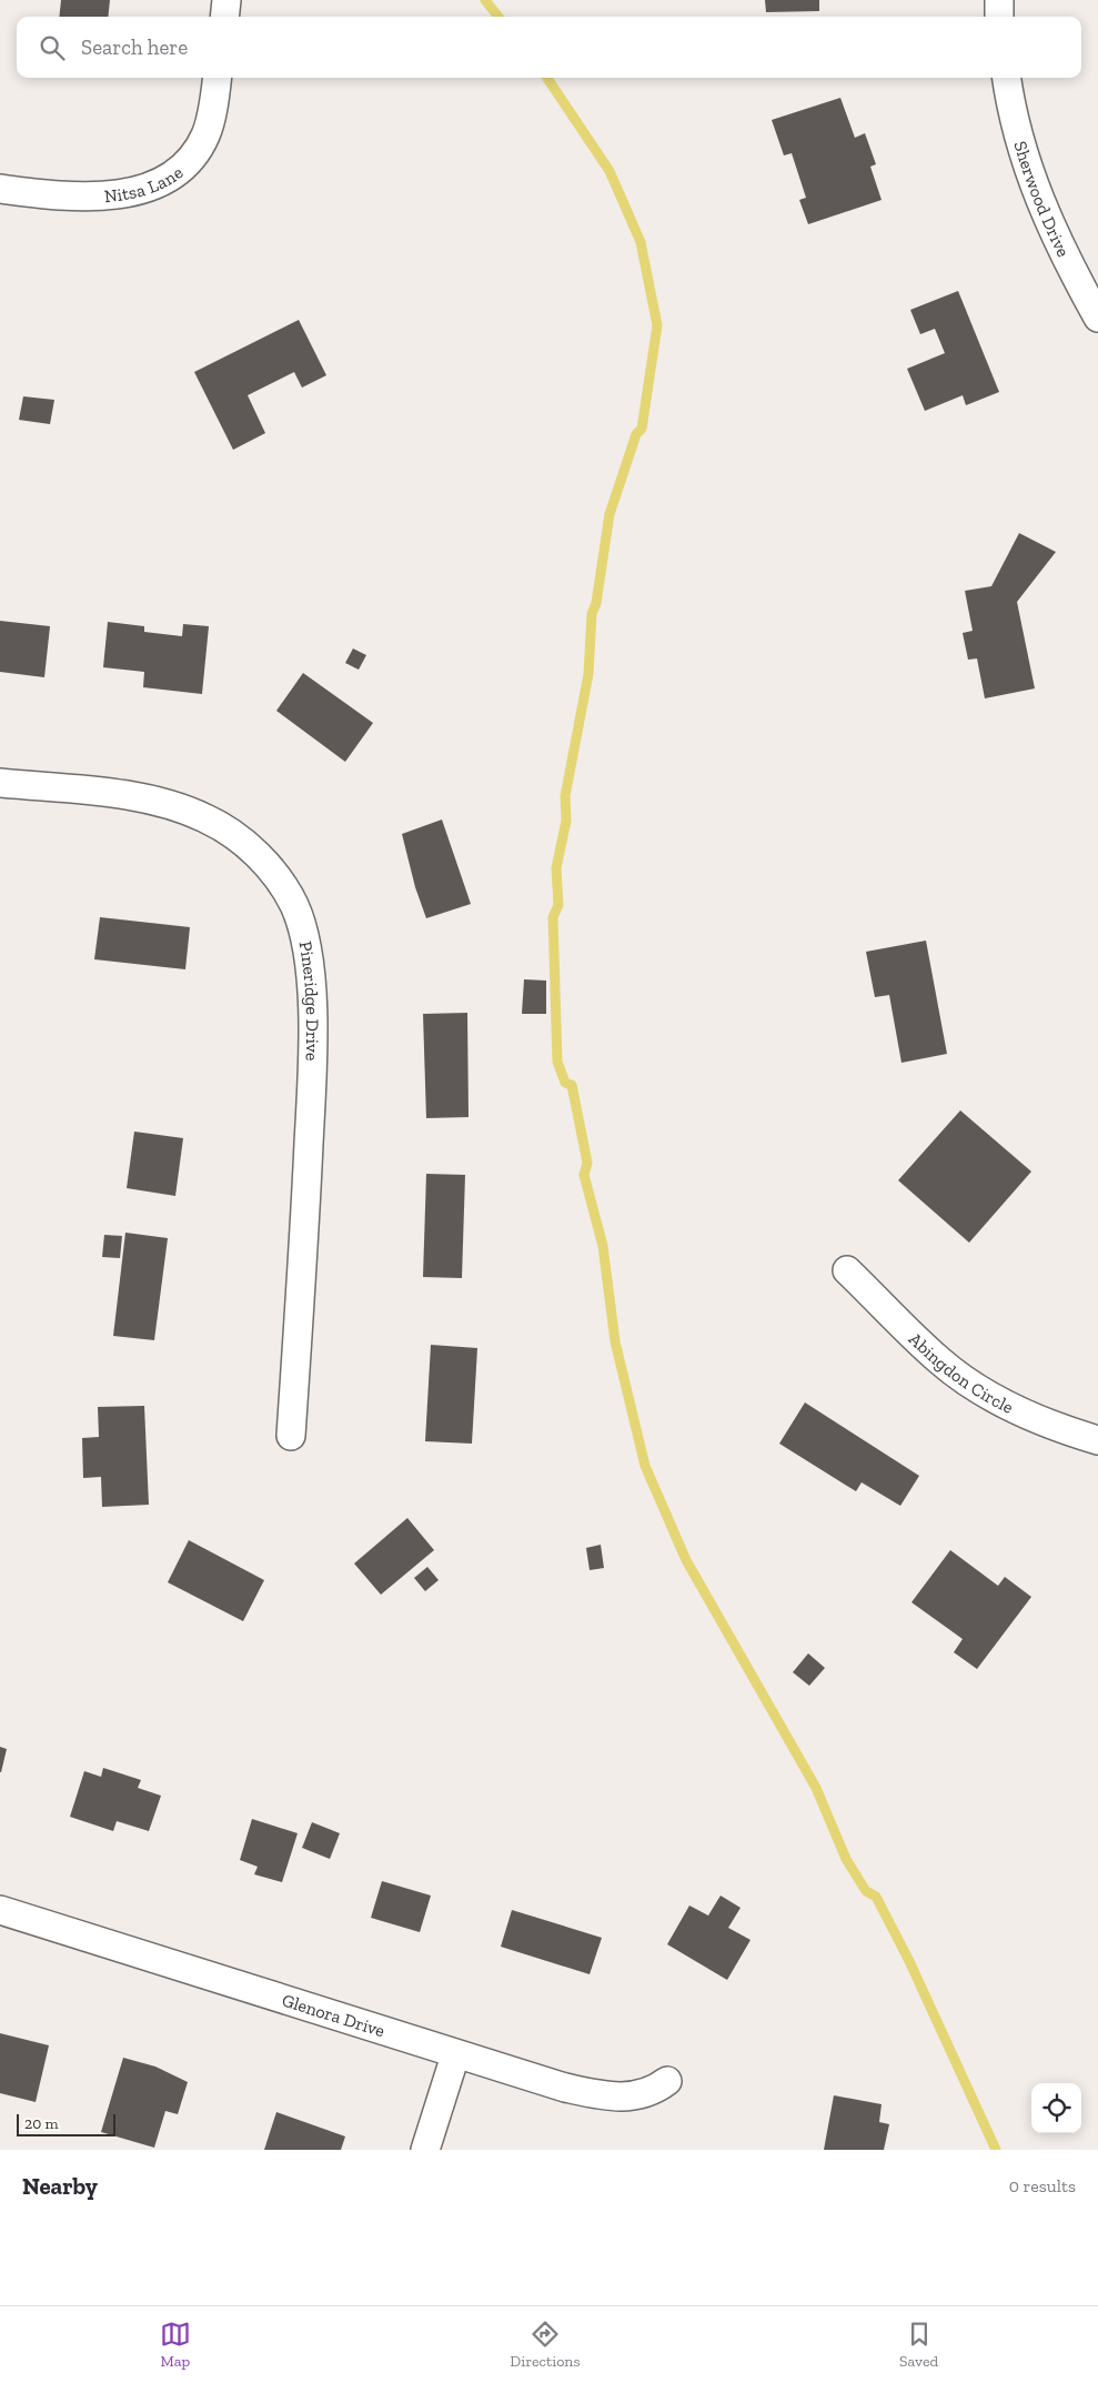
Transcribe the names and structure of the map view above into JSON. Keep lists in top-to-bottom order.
{
  "streets": {
    "street": [
      "Nitsa Lane",
      "Sherwood Drive",
      "Pineridge Drive",
      "Abingdon Circle",
      "Glenora Drive"
    ]
  },
  "scale_bar": "20 m",
  "page": {
    "search": "Search here",
    "scale": "20 m",
    "heading": ["Nearby", "0 results"],
    "nav": ["Map", "Directions", "Saved"]
  }
}
